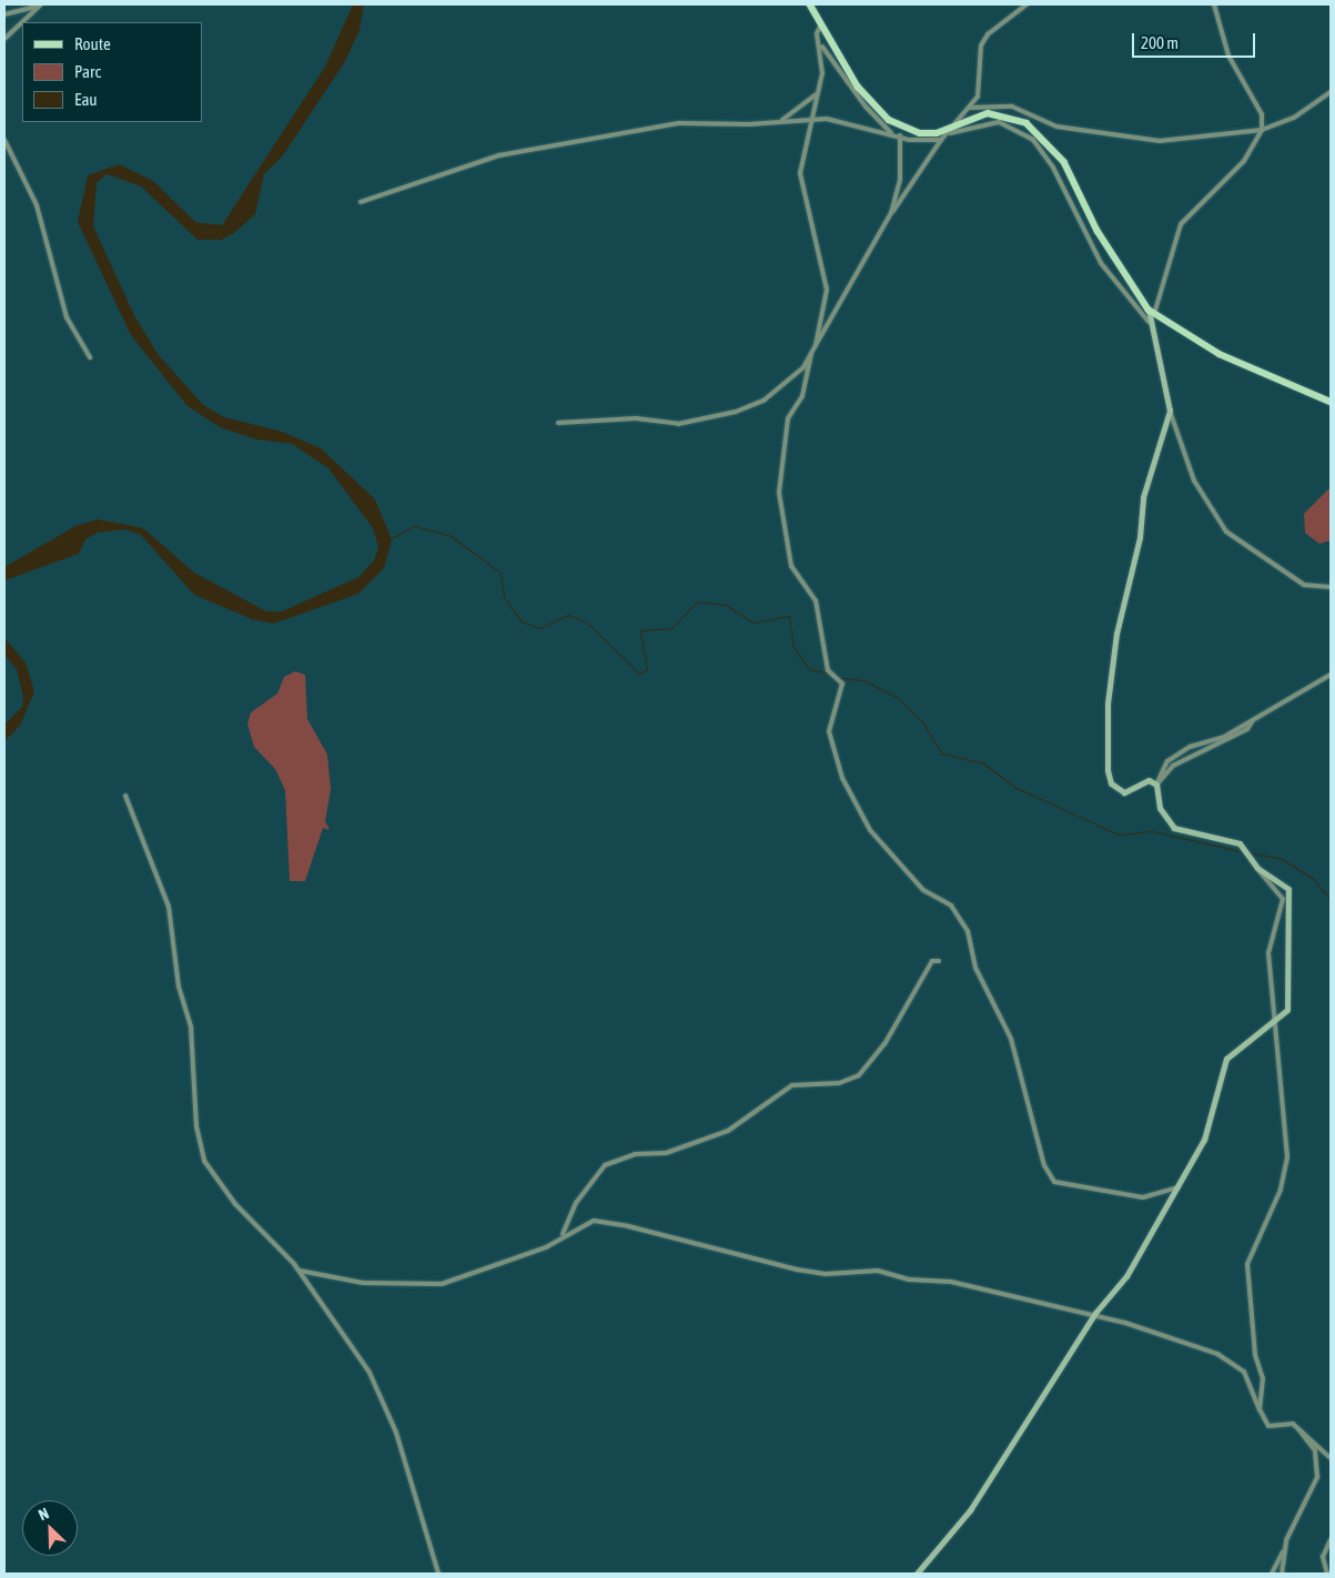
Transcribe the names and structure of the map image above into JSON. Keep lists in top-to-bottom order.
{
  "legend": ["Route", "Parc", "Eau"],
  "scale_bar": "200 m",
  "north": "top left"
}
